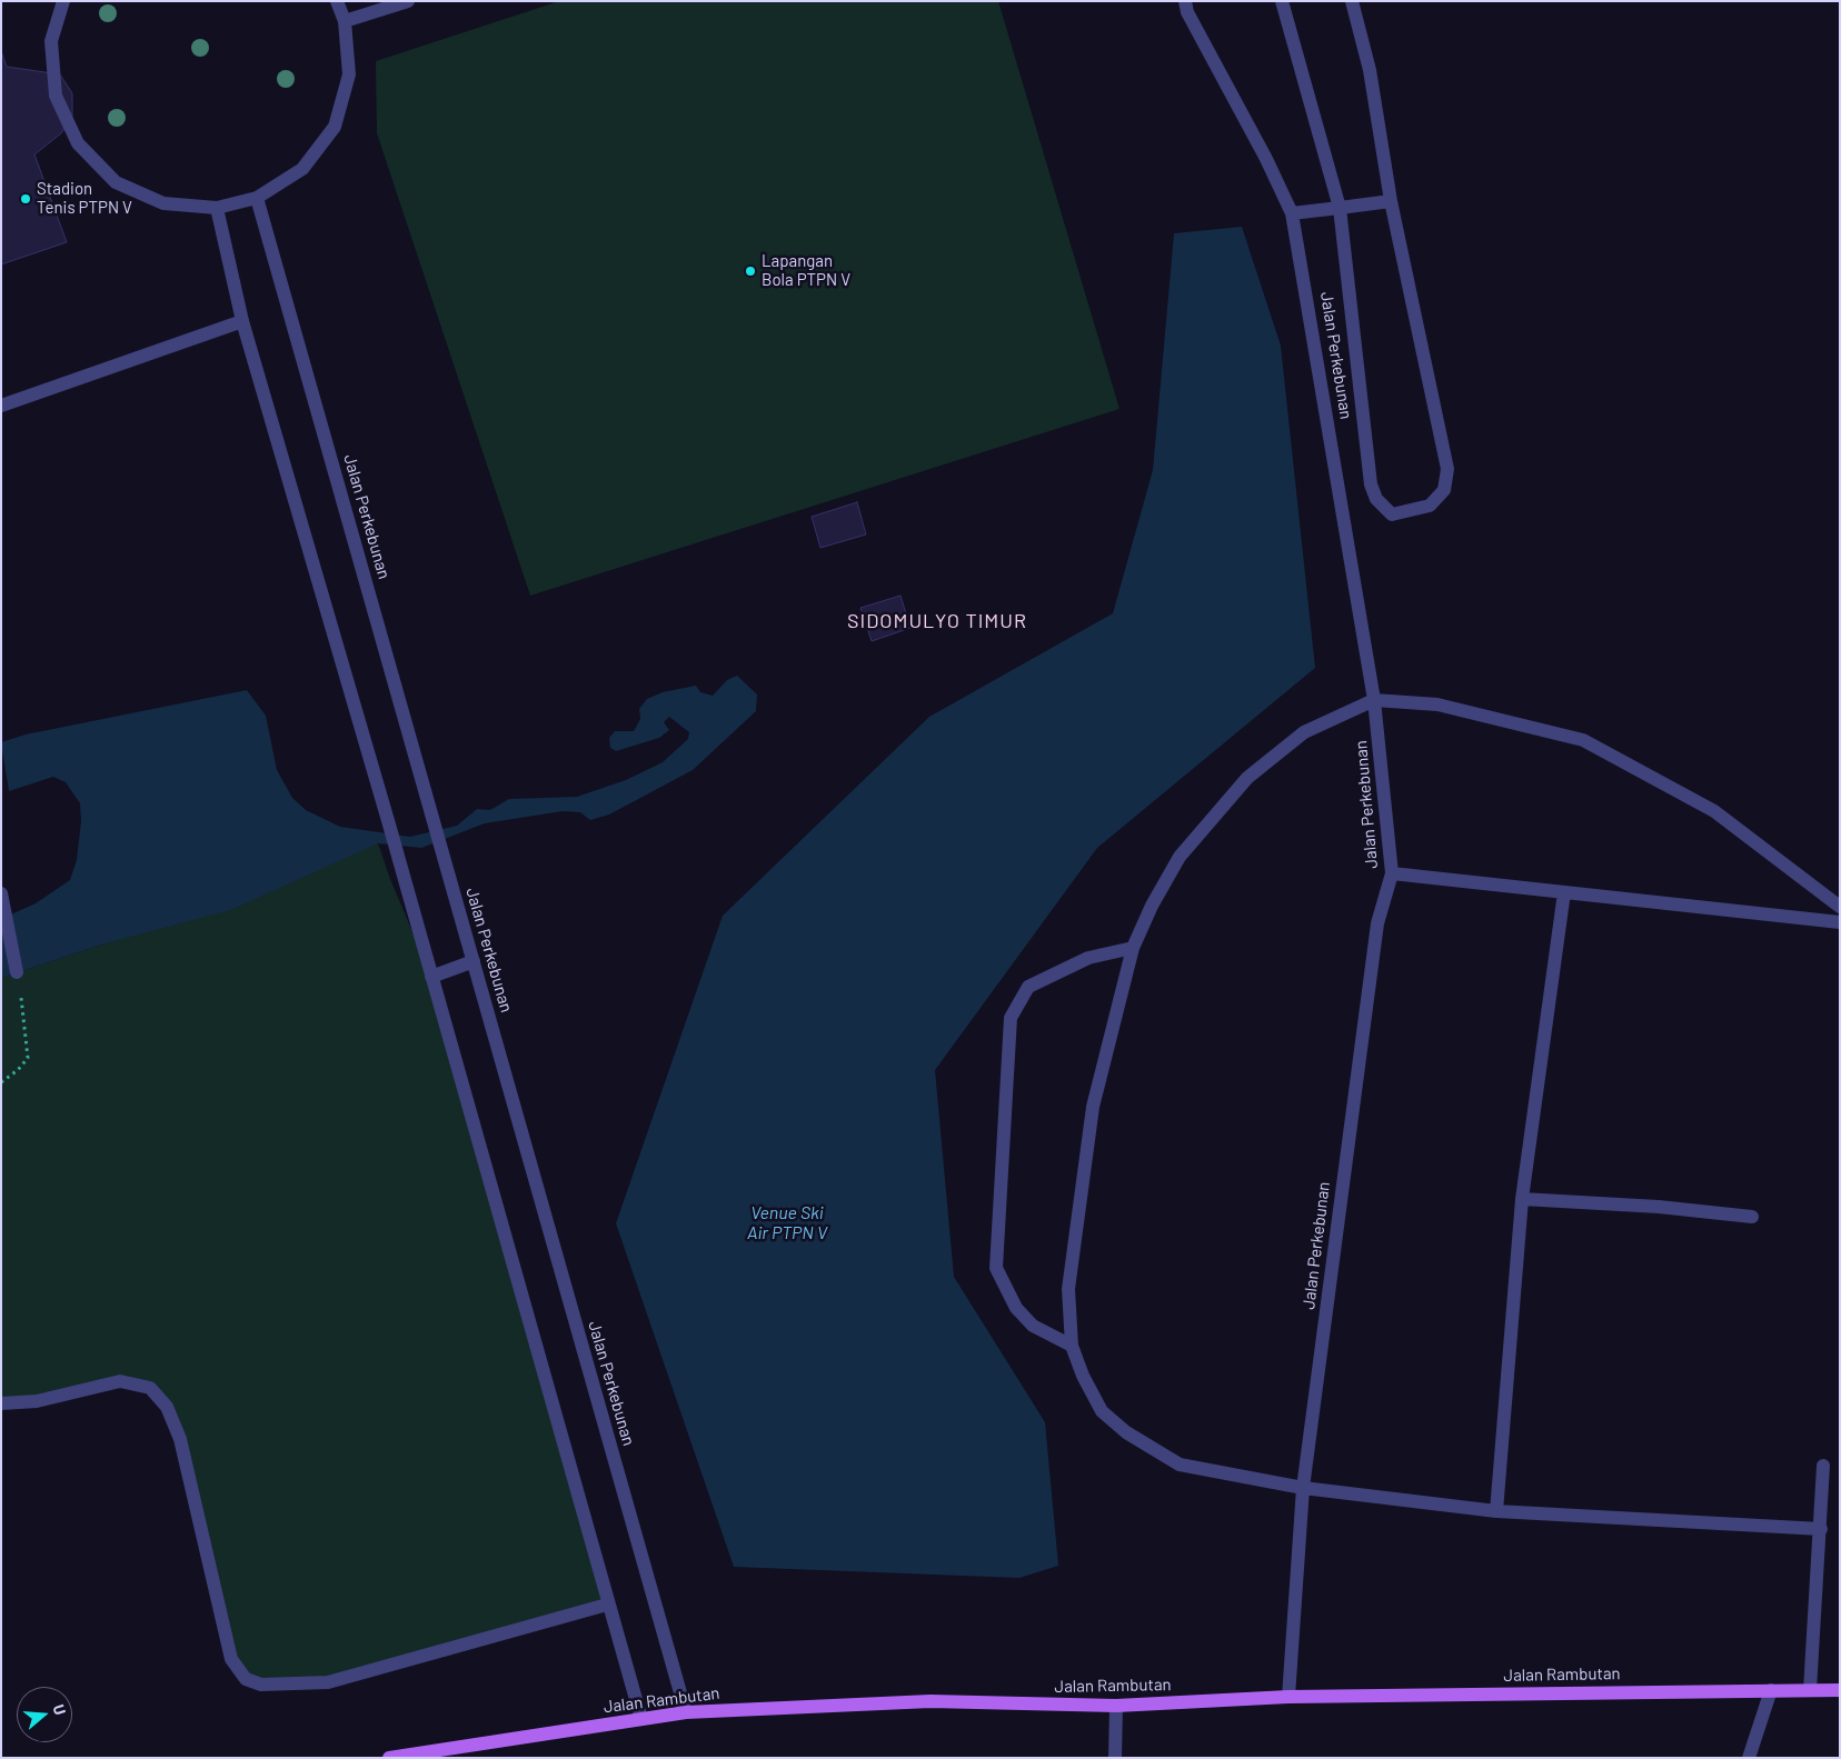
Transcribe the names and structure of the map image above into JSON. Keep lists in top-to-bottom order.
{
  "streets": {
    "main road": ["Jalan Rambutan"],
    "street": ["Jalan Perkebunan"]
  },
  "crossings": [
    ["Jalan Perkebunan", "Jalan Rambutan"]
  ],
  "districts": ["SIDOMULYO TIMUR"],
  "water": ["Venue Ski Air PTPN V"],
  "places": ["Stadion Tenis PTPN V", "Lapangan Bola PTPN V"],
  "north": "right"
}
